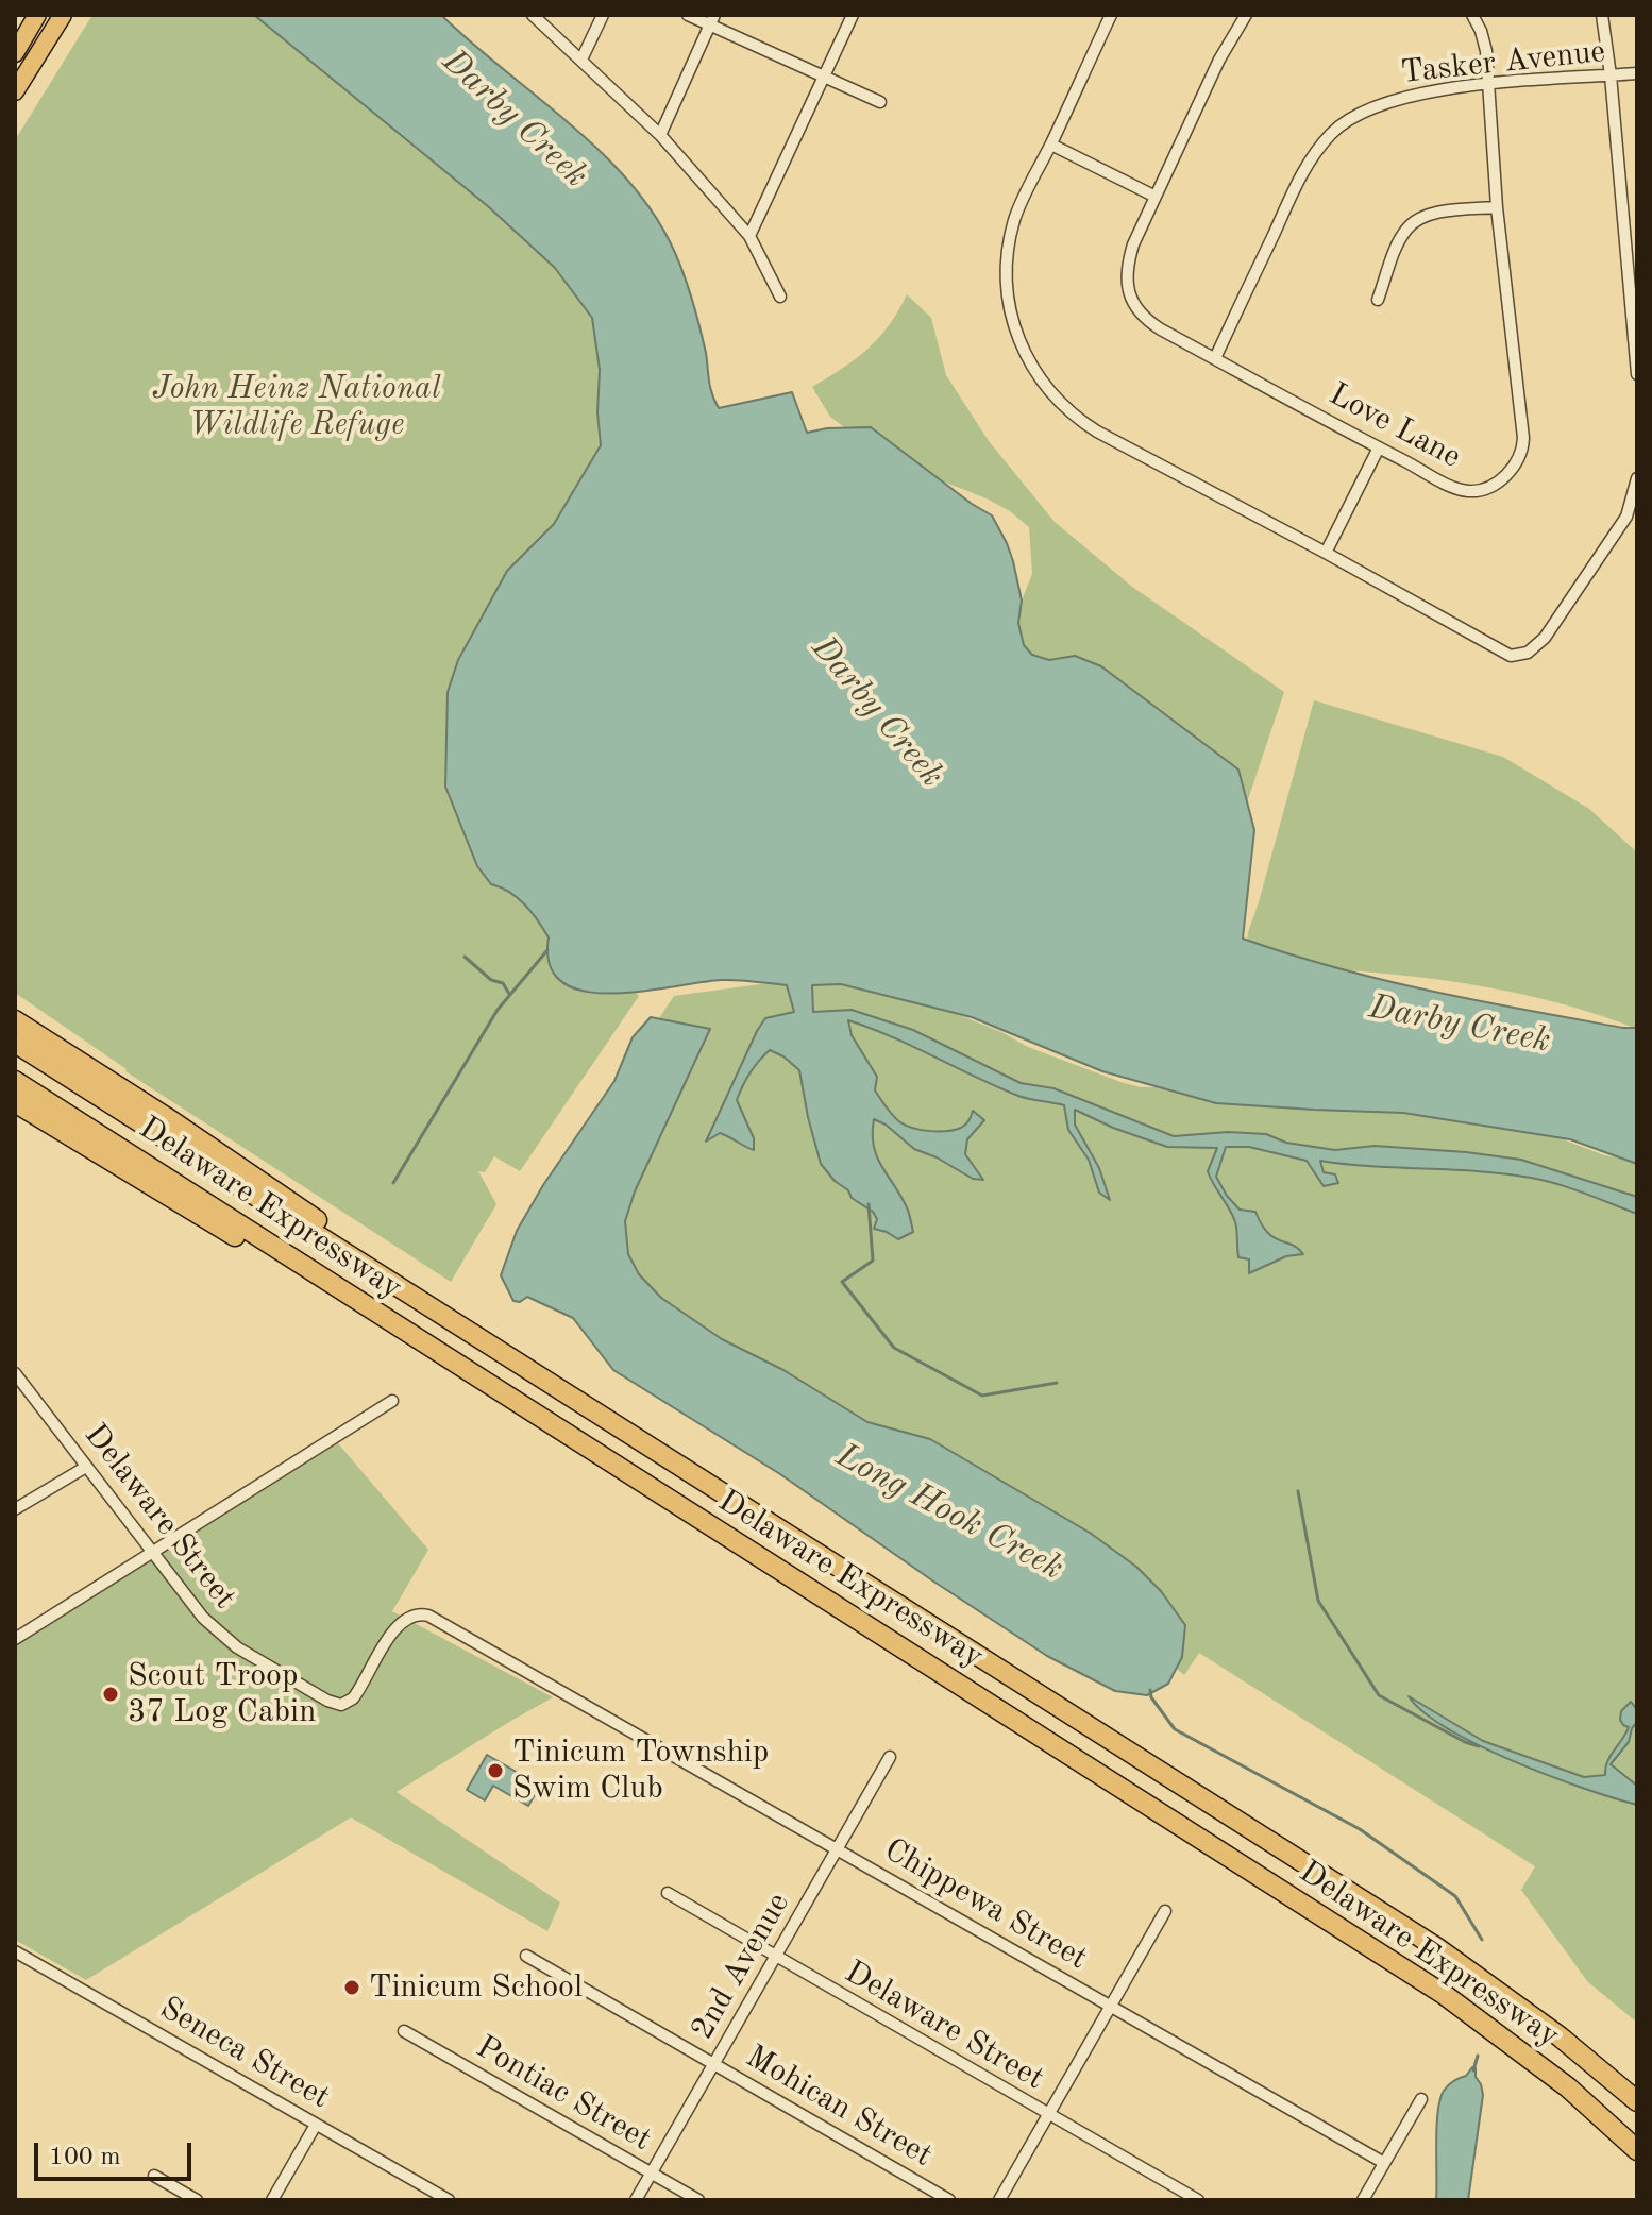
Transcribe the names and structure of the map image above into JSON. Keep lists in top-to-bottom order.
{
  "streets": {
    "highway": ["Delaware Expressway"],
    "street": [
      "Tasker Avenue",
      "Love Lane",
      "Delaware Street",
      "Chippewa Street",
      "2nd Avenue",
      "Seneca Street",
      "Pontiac Street",
      "Mohican Street"
    ]
  },
  "crossings": [
    ["Tasker Avenue", "Love Lane"],
    ["Delaware Street", "Chippewa Street"],
    ["Delaware Street", "2nd Avenue"],
    ["Chippewa Street", "2nd Avenue"],
    ["2nd Avenue", "Pontiac Street"],
    ["2nd Avenue", "Mohican Street"]
  ],
  "water": ["Darby Creek", "Long Hook Creek"],
  "parks": ["John Heinz National Wildlife Refuge"],
  "places": ["Scout Troop 37 Log Cabin", "Tinicum Township Swim Club", "Tinicum School"],
  "scale_bar": "100 m"
}
